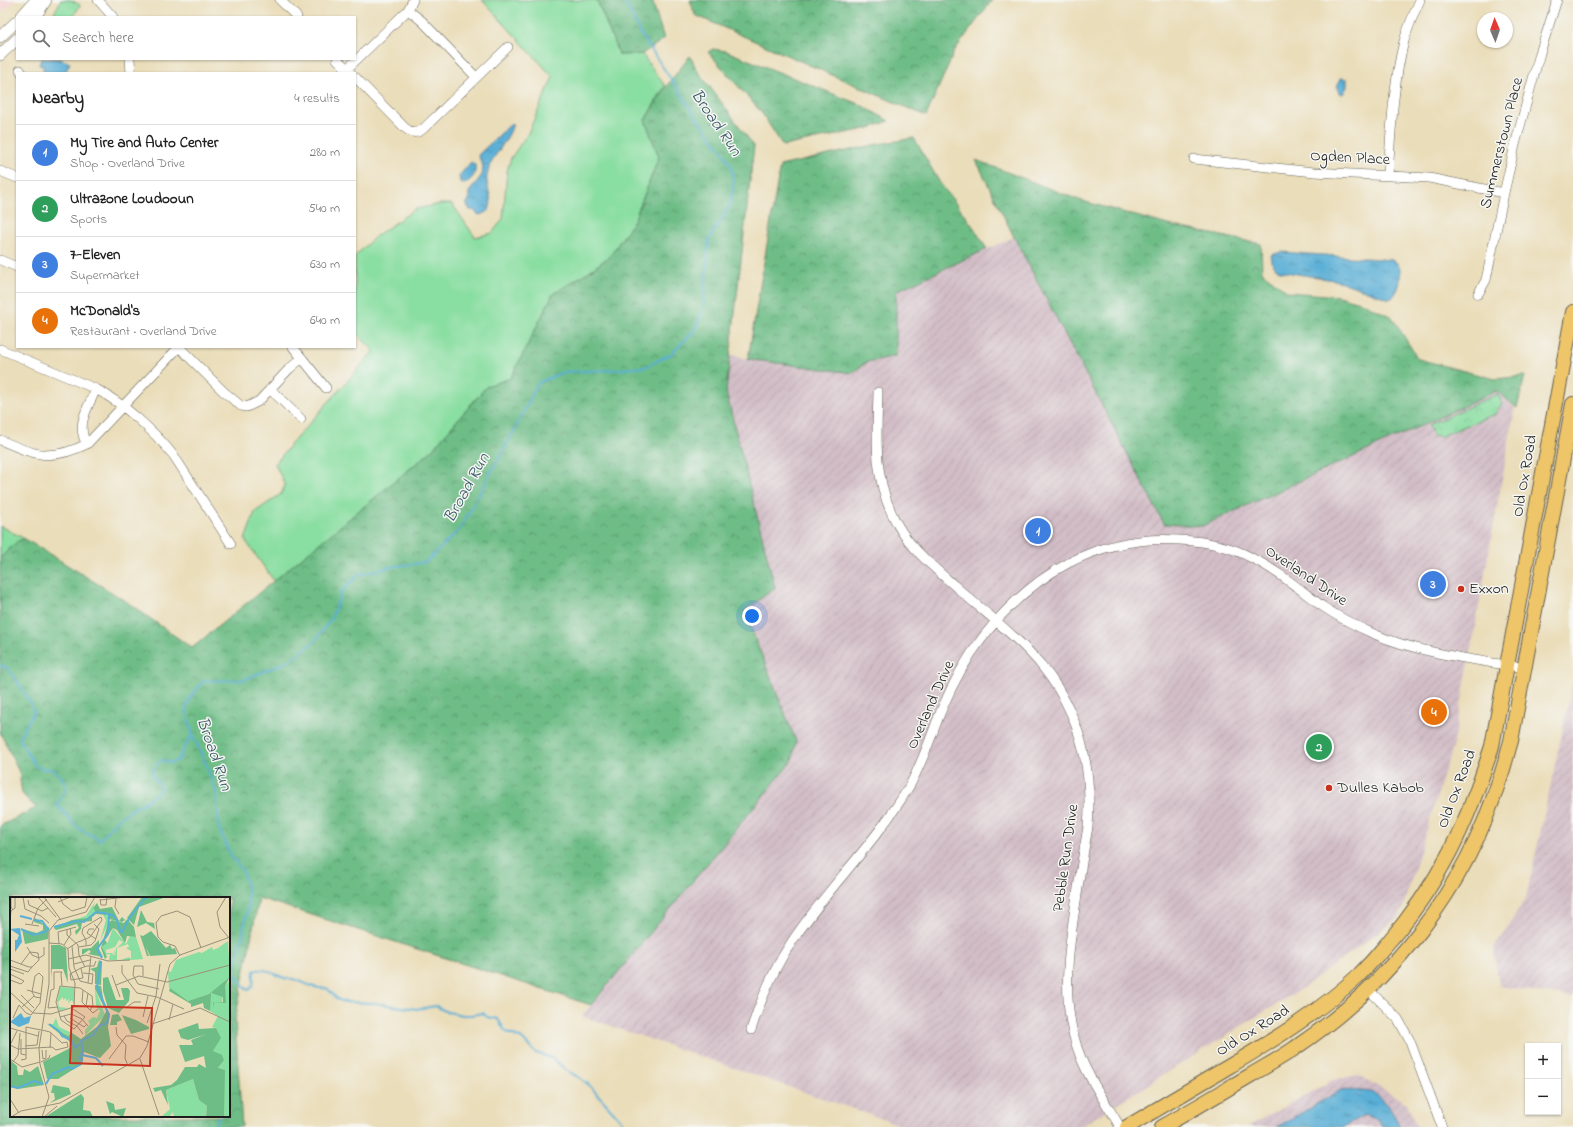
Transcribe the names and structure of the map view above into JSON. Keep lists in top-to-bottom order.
{
  "streets": {
    "main road": ["Old Ox Road"],
    "street": [
      "Summerstown Place",
      "Ogden Place",
      "Overland Drive",
      "Pebble Run Drive"
    ]
  },
  "crossings": [
    ["Summerstown Place", "Ogden Place"],
    ["Old Ox Road", "Overland Drive"],
    ["Overland Drive", "Pebble Run Drive"]
  ],
  "water": ["Broad Run"],
  "places": ["Exxon", "Dulles Kabob"],
  "north": "top",
  "page": {
    "search": "Search here",
    "heading": ["Nearby", "4 results"],
    "list": [
      {
        "mark": "1",
        "name": "My Tire and Auto Center",
        "note": "Shop · Overland Drive",
        "value": "280 m"
      },
      {
        "mark": "2",
        "name": "Ultrazone Loudooun",
        "note": "Sports",
        "value": "540 m"
      },
      {
        "mark": "3",
        "name": "7-Eleven",
        "note": "Supermarket",
        "value": "630 m"
      },
      {
        "mark": "4",
        "name": "McDonald's",
        "note": "Restaurant · Overland Drive",
        "value": "640 m"
      }
    ],
    "pins": [
      "1",
      "3",
      "4",
      "2"
    ],
    "map_buttons": ["+", "−"]
  }
}
